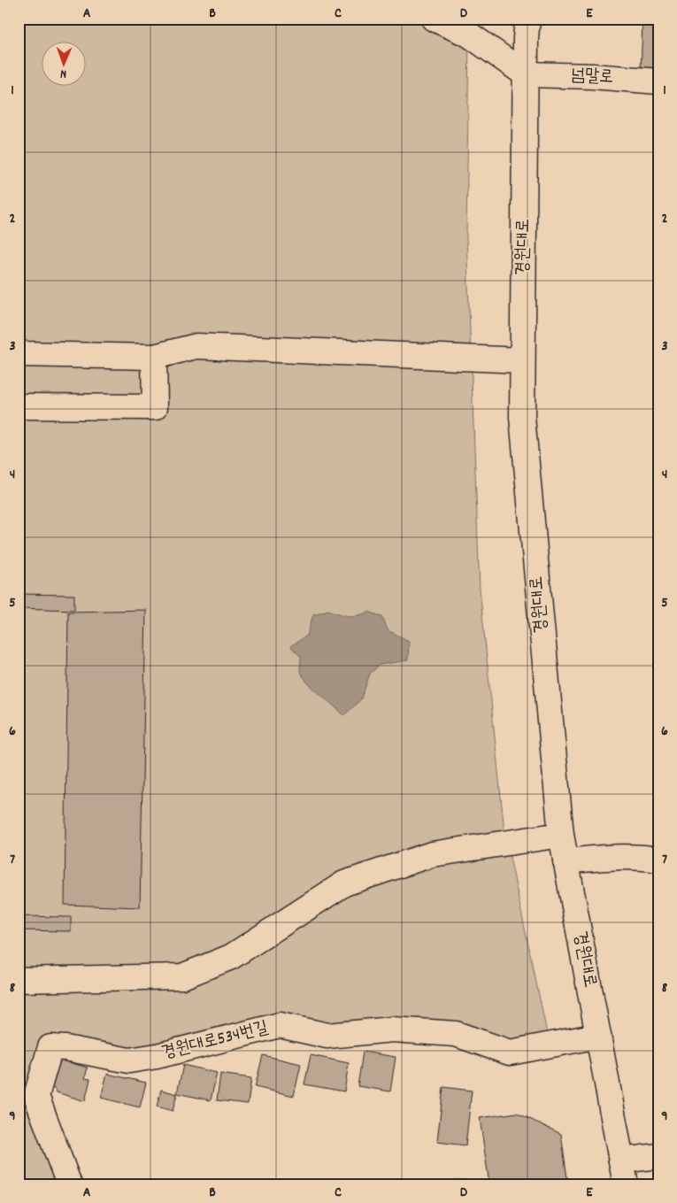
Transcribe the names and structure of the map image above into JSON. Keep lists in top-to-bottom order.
{
  "streets": {
    "main road": ["넘말로", "경원대로", "경원대로534번길"]
  },
  "crossings": [
    ["넘말로", "경원대로"],
    ["경원대로", "경원대로534번길"]
  ],
  "north": "bottom",
  "grid": {
    "columns": [
      "A",
      "B",
      "C",
      "D",
      "E"
    ],
    "rows": [
      "1",
      "2",
      "3",
      "4",
      "5",
      "6",
      "7",
      "8",
      "9"
    ]
  }
}
